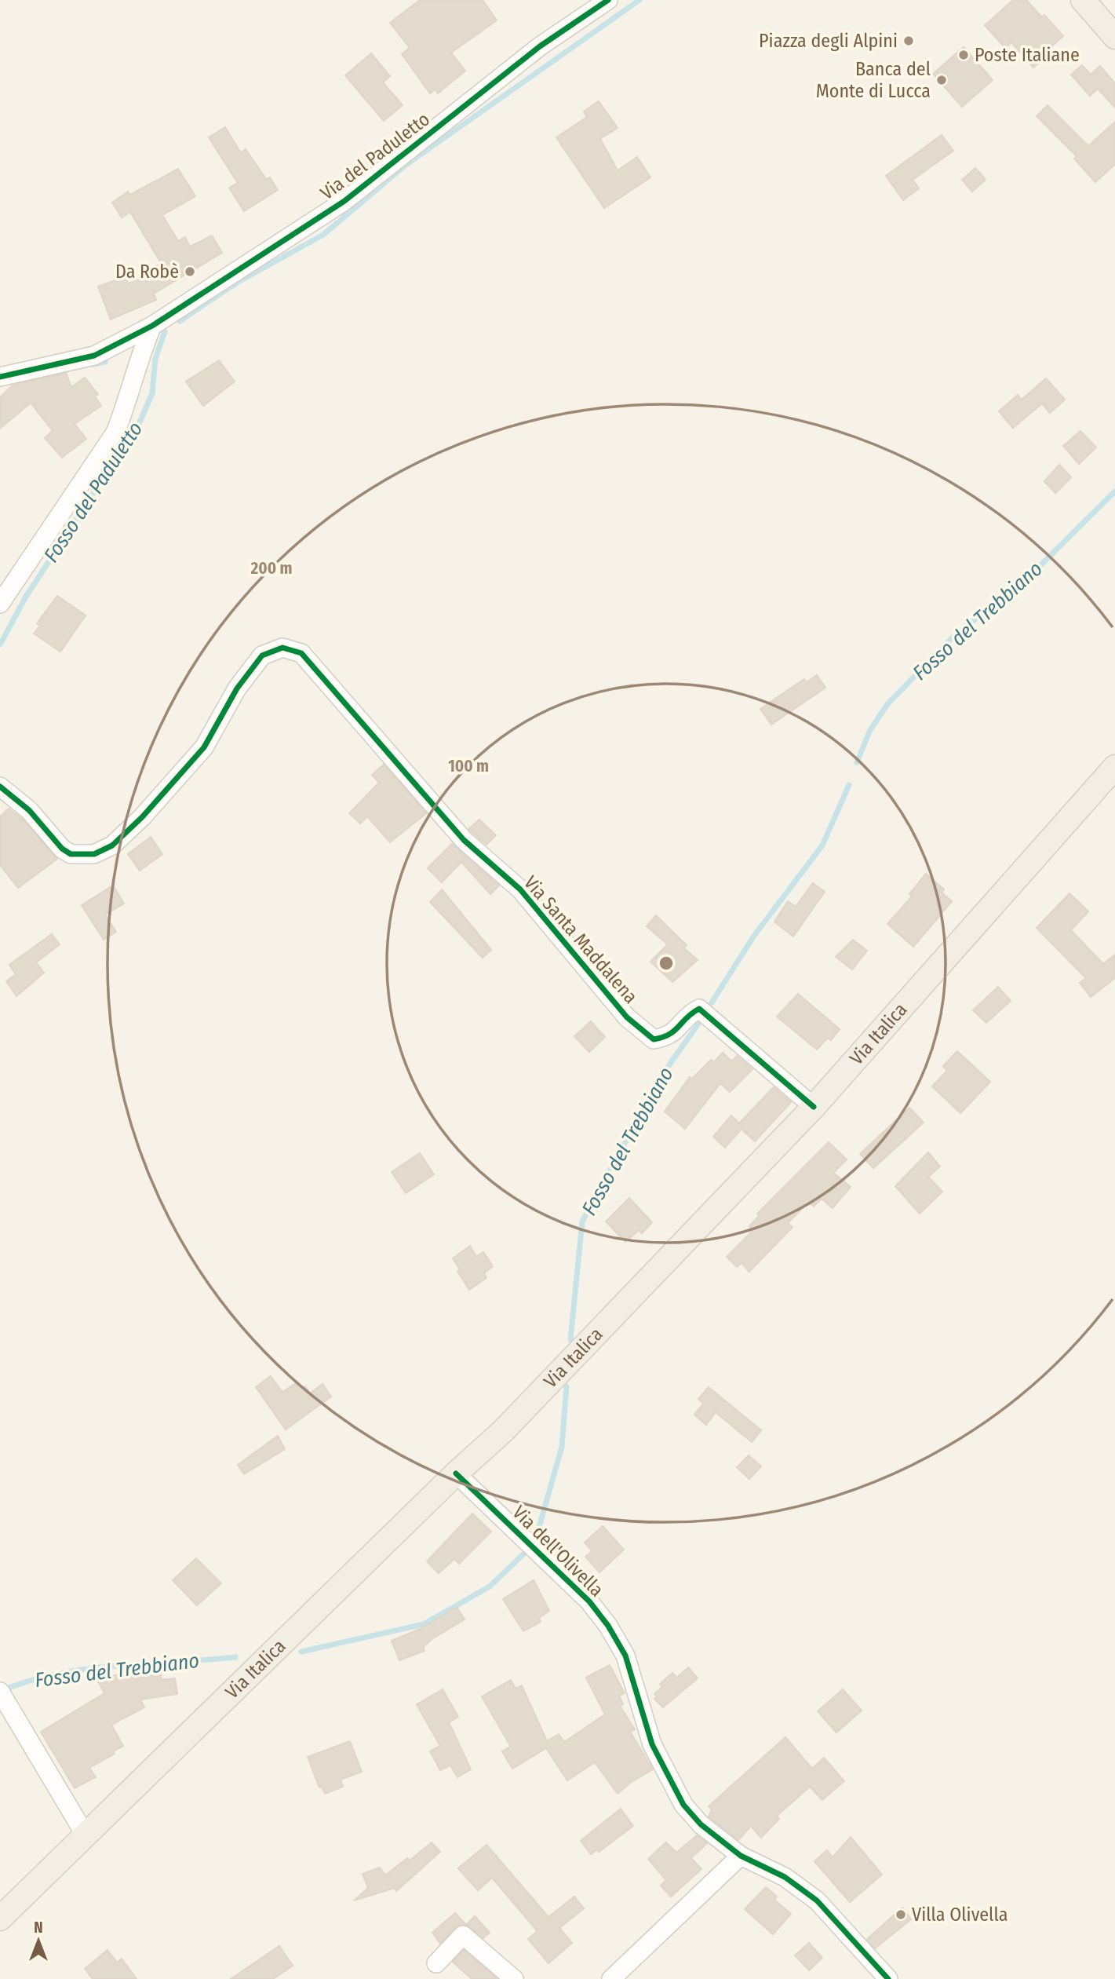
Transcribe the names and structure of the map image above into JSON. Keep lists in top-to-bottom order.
{
  "streets": {
    "main road": ["Via Italica"],
    "street": ["Via del Paduletto", "Via Santa Maddalena", "Via dell'Olivella"]
  },
  "crossings": [
    ["Via Santa Maddalena", "Via Italica"],
    ["Via Italica", "Via dell'Olivella"]
  ],
  "water": ["Fosso del Paduletto", "Fosso del Trebbiano"],
  "places": [
    "Piazza degli Alpini",
    "Poste Italiane",
    "Banca del Monte di Lucca",
    "Da Robè",
    "Villa Olivella"
  ],
  "north": "top",
  "rings": ["200 m", "100 m"]
}
